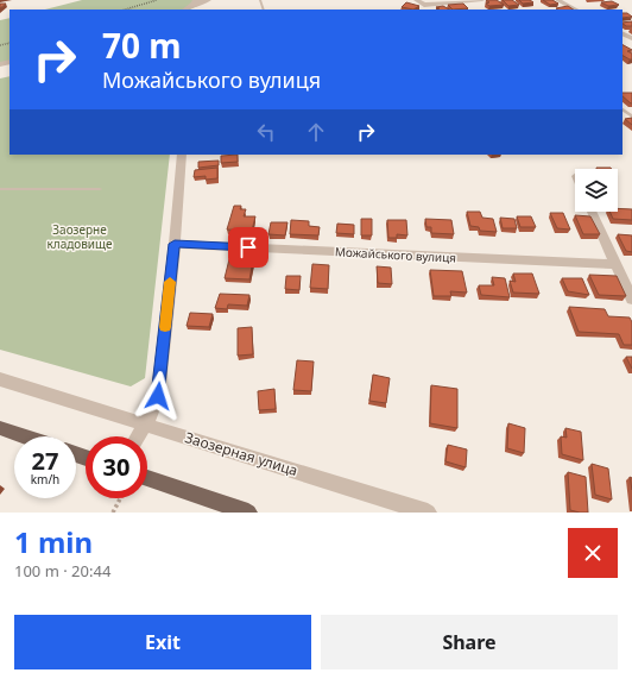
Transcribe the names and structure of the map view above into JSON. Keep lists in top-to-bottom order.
{
  "streets": {
    "street": ["Можайського вулиця", "Заозерная улица"]
  },
  "parks": ["Заозерне кладовище"],
  "page": {
    "turn": ["70 m", "Можайського вулиця"],
    "speed": "27 km/h",
    "limit": "30",
    "heading": ["1 min", "100 m · 20:44"],
    "buttons": ["Exit", "Share"]
  }
}
